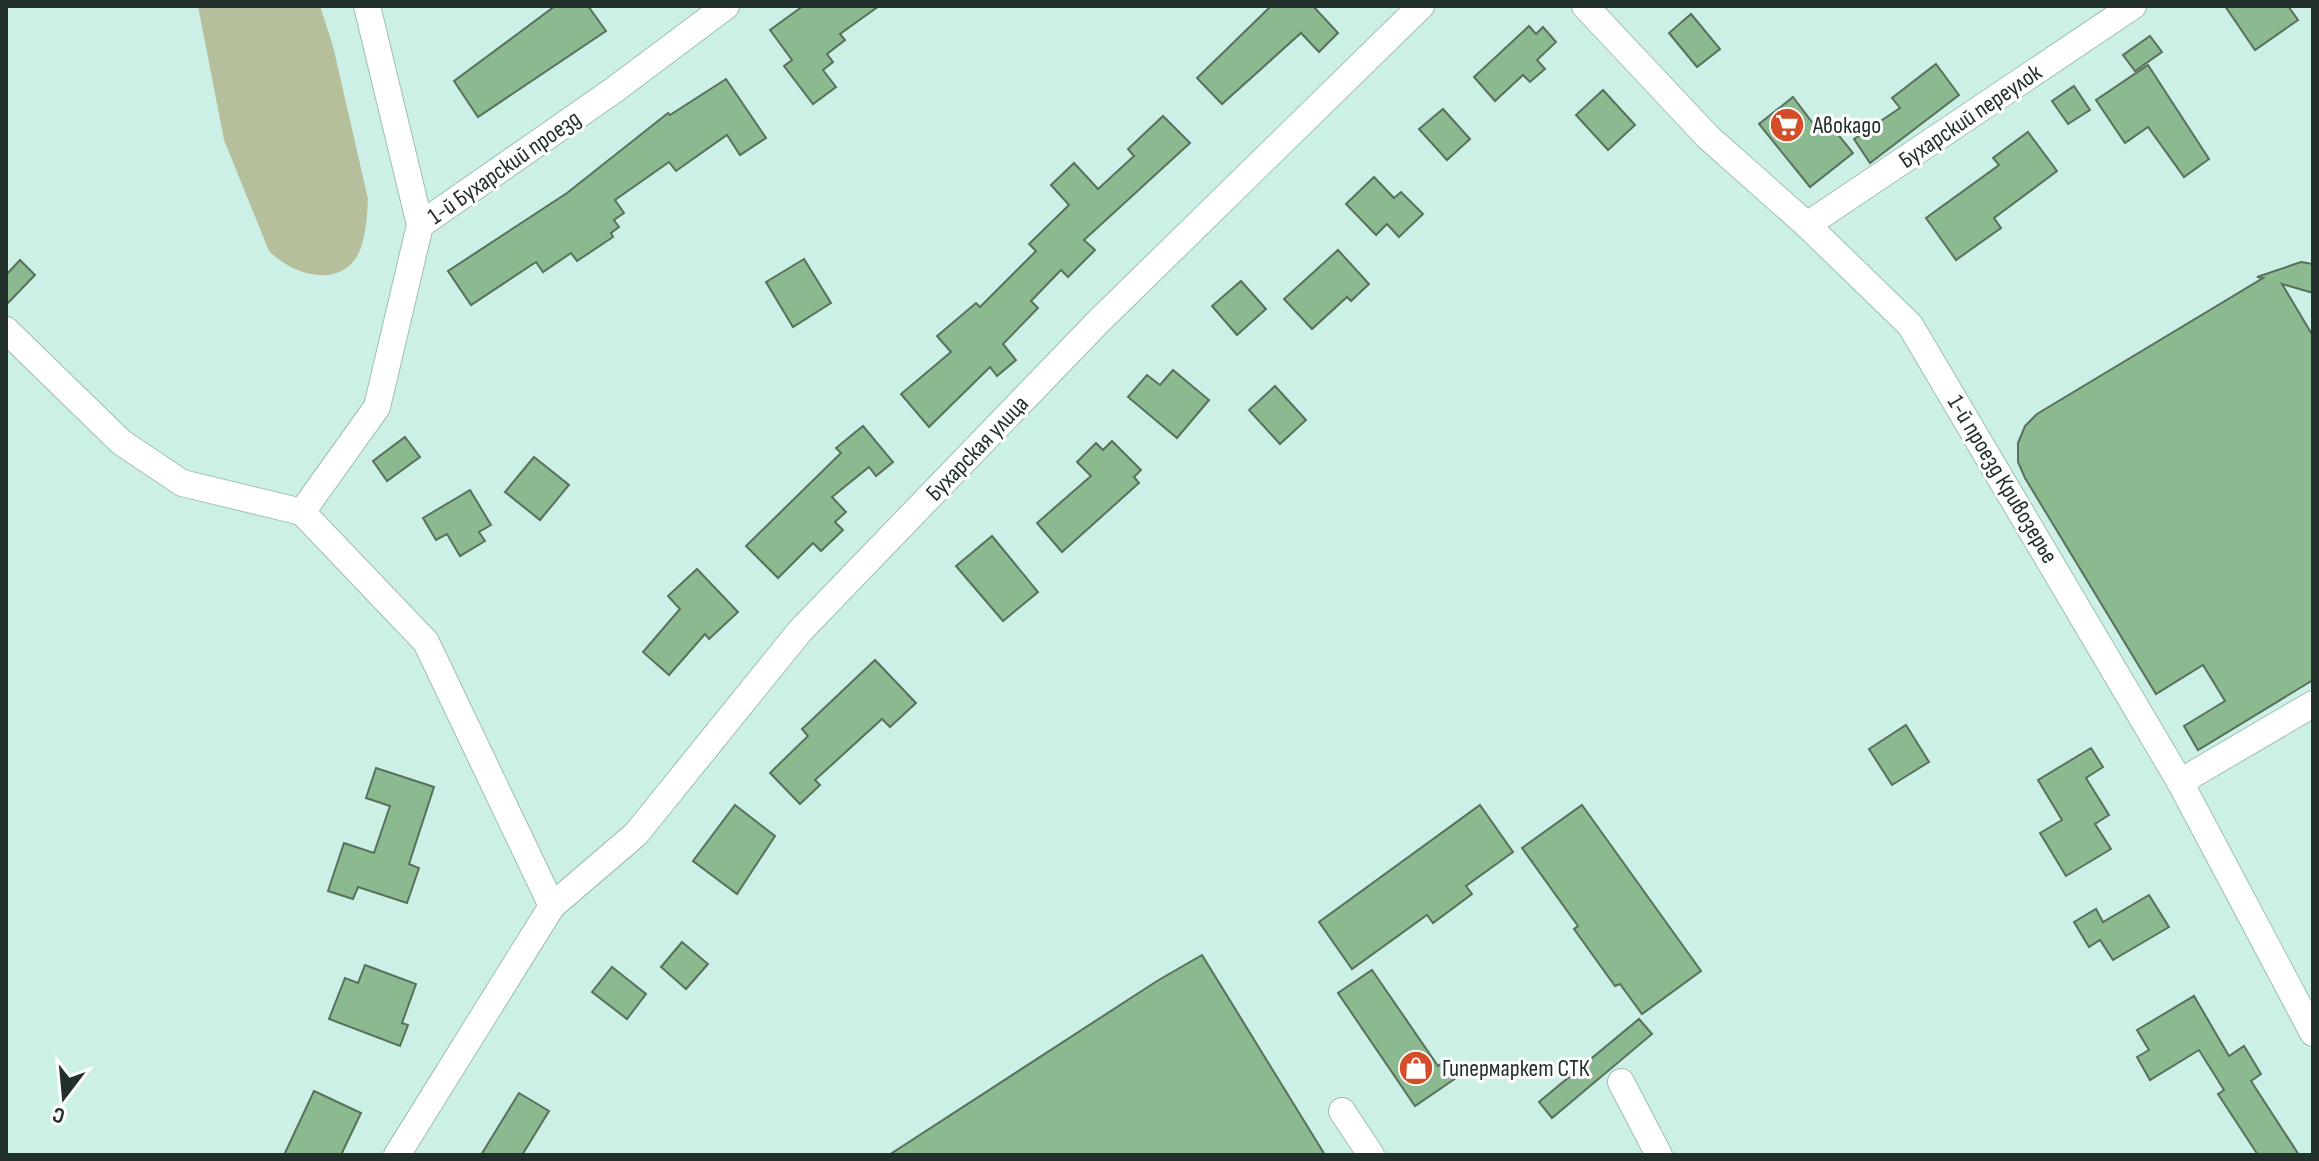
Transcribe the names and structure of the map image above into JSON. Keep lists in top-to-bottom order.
{
  "streets": {
    "street": [
      "Бухарский переулок",
      "1-й Бухарский проезд",
      "Бухарская улица",
      "1-й проезд Кривозерье"
    ]
  },
  "crossings": [
    ["Бухарский переулок", "1-й проезд Кривозерье"]
  ],
  "places": {
    "supermarket": ["Авокадо"],
    "shop": ["Гипермаркет СТК"]
  },
  "north": "bottom"
}
